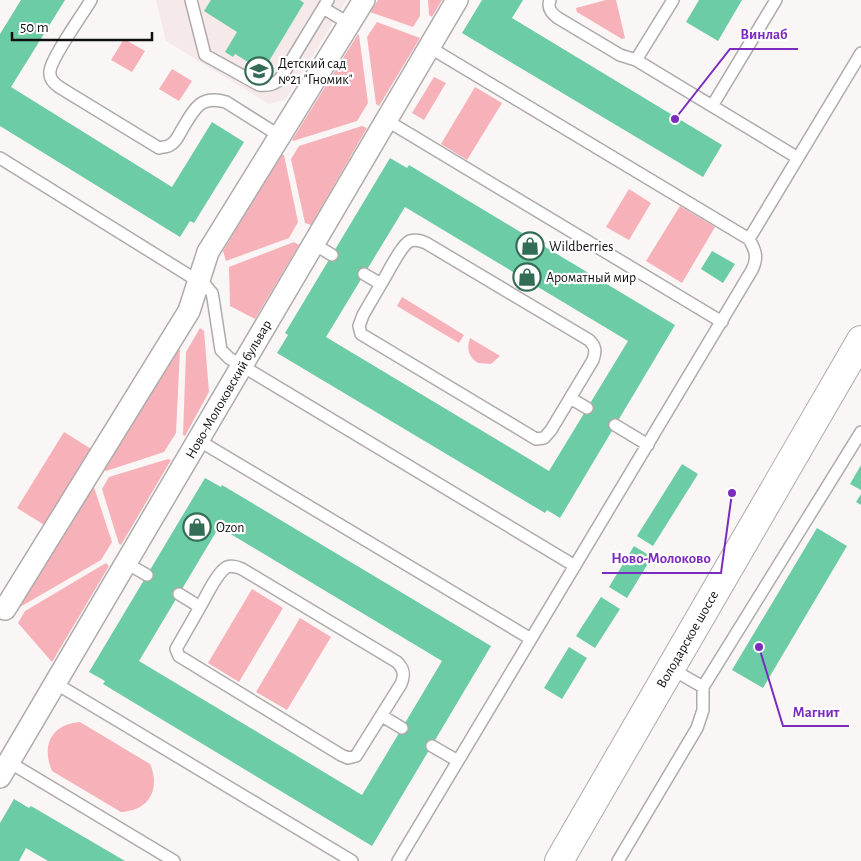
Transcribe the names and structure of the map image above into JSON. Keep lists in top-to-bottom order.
{
  "streets": {
    "main road": ["Володарское шоссе"],
    "street": ["Ново-Молоковский бульвар"]
  },
  "places": {
    "school or university": ["Детский сад №21 \"Гномик\""],
    "other": ["Винлаб", "Ново-Молоково", "Магнит"],
    "shop": ["Wildberries", "Ароматный мир", "Ozon"]
  },
  "scale_bar": "50 m"
}
